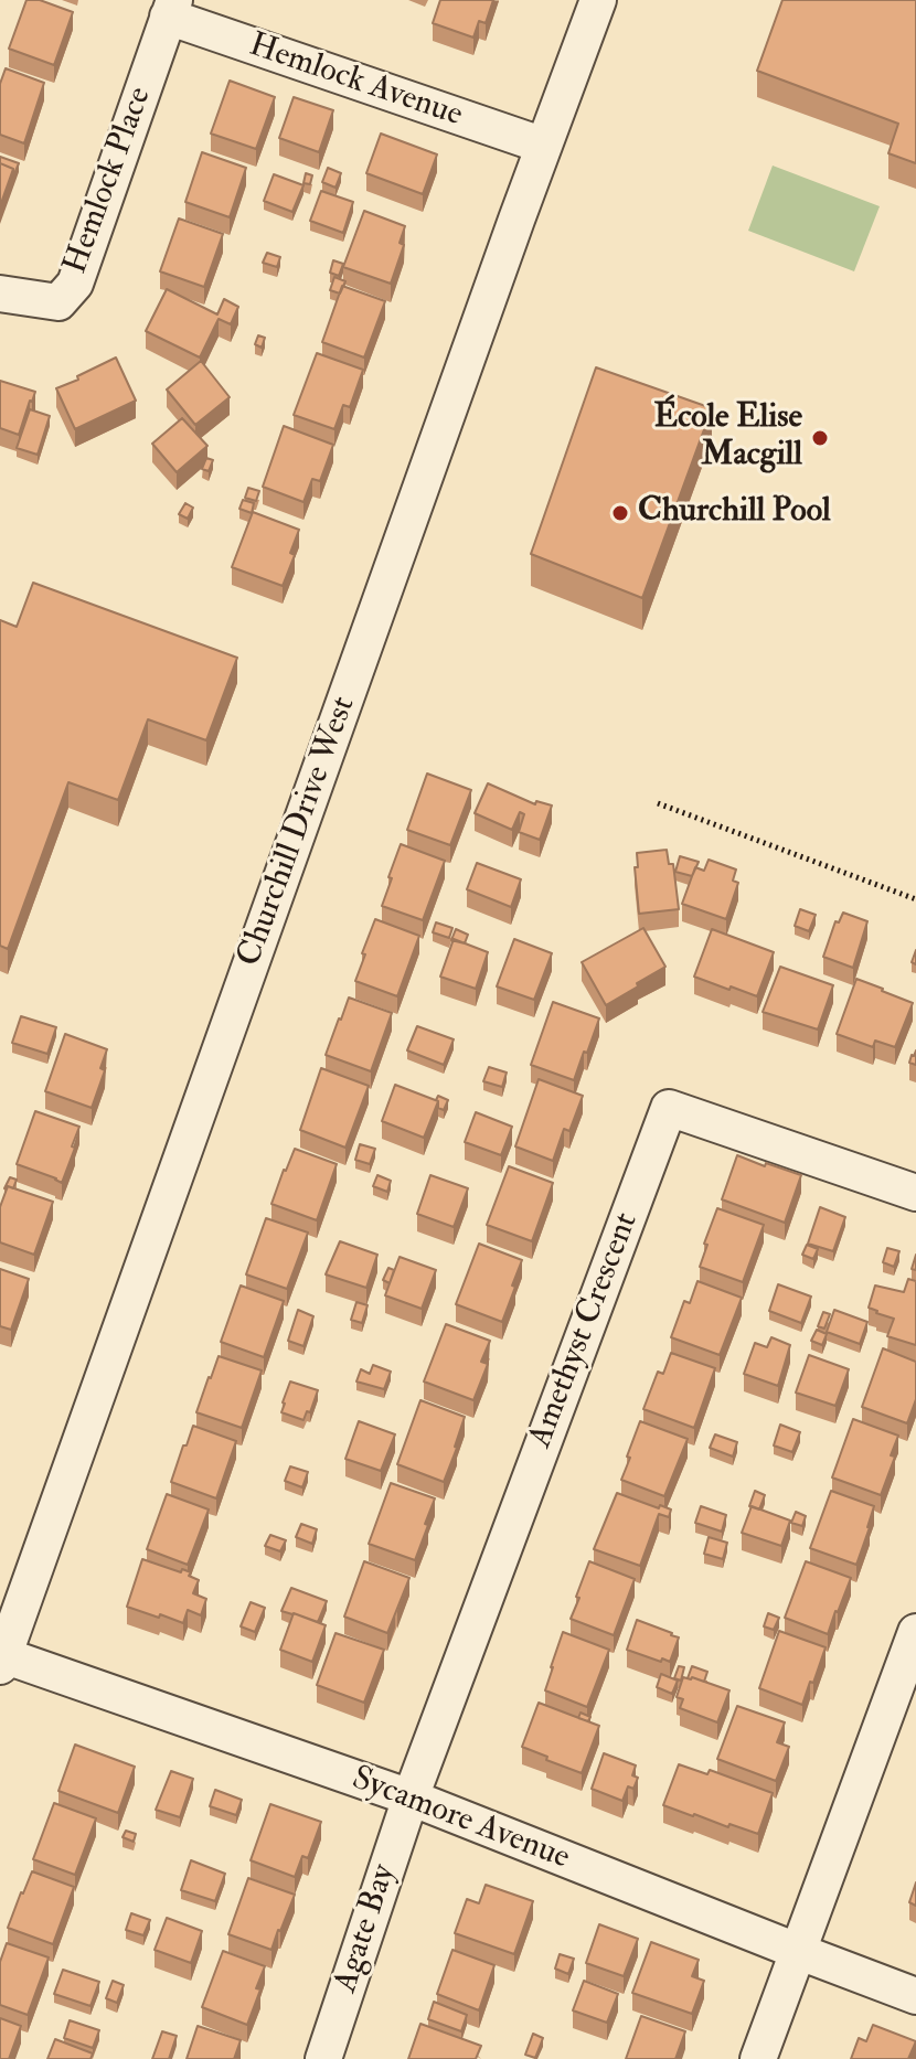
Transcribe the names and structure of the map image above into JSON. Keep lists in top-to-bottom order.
{
  "streets": {
    "street": [
      "Hemlock Avenue",
      "Hemlock Place",
      "Churchill Drive West",
      "Amethyst Crescent",
      "Sycamore Avenue",
      "Agate Bay"
    ]
  },
  "crossings": [
    ["Hemlock Avenue", "Hemlock Place"],
    ["Hemlock Avenue", "Churchill Drive West"],
    ["Churchill Drive West", "Sycamore Avenue"],
    ["Amethyst Crescent", "Sycamore Avenue"],
    ["Amethyst Crescent", "Agate Bay"],
    ["Sycamore Avenue", "Agate Bay"]
  ],
  "places": ["École Elise Macgill", "Churchill Pool"]
}
